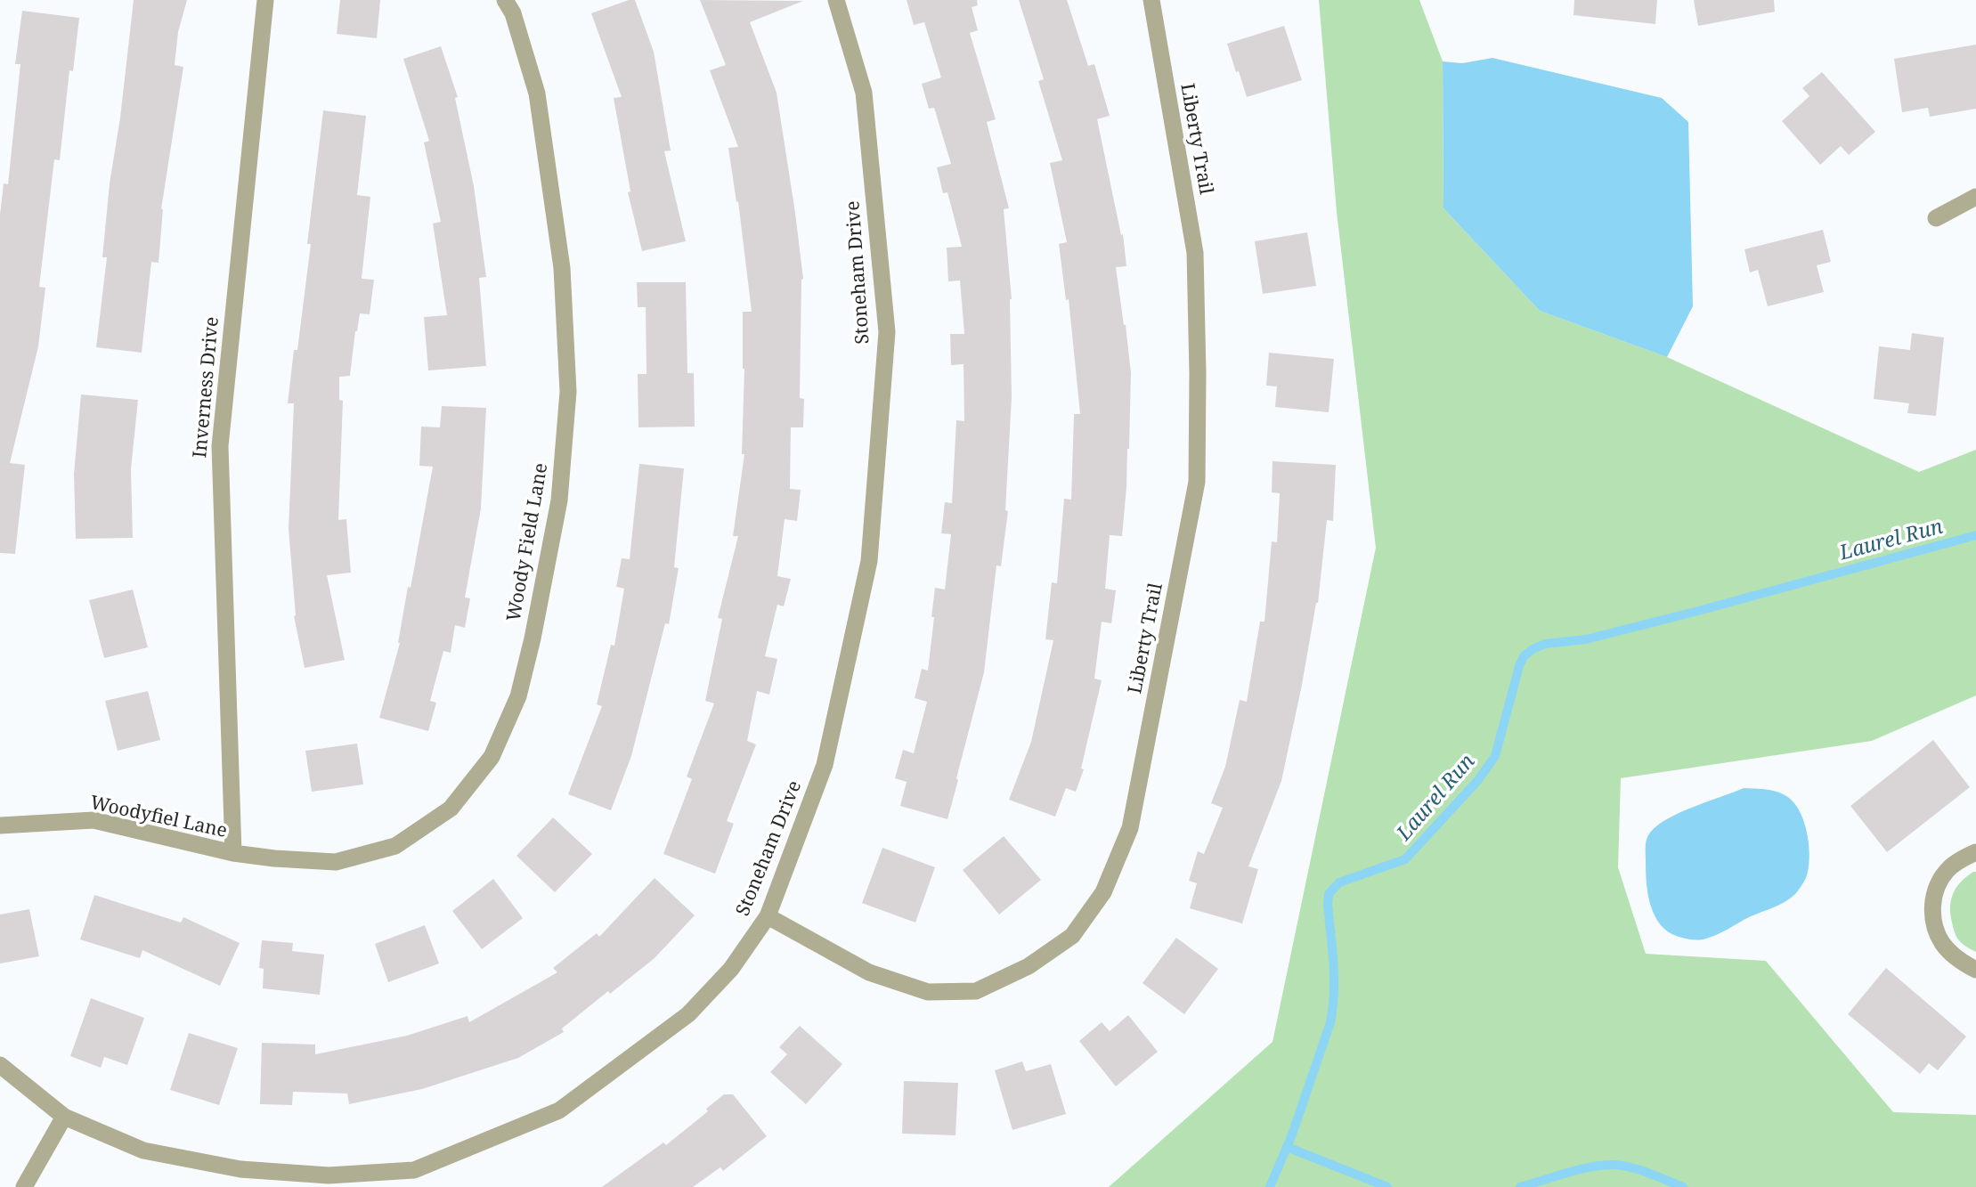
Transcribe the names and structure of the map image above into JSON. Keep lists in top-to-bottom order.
{
  "streets": {
    "street": [
      "Liberty Trail",
      "Stoneham Drive",
      "Inverness Drive",
      "Woody Field Lane",
      "Woodyfiel Lane"
    ]
  },
  "crossings": [
    ["Liberty Trail", "Stoneham Drive"],
    ["Inverness Drive", "Woody Field Lane"],
    ["Inverness Drive", "Woodyfiel Lane"],
    ["Woody Field Lane", "Woodyfiel Lane"]
  ],
  "water": ["Laurel Run"]
}
